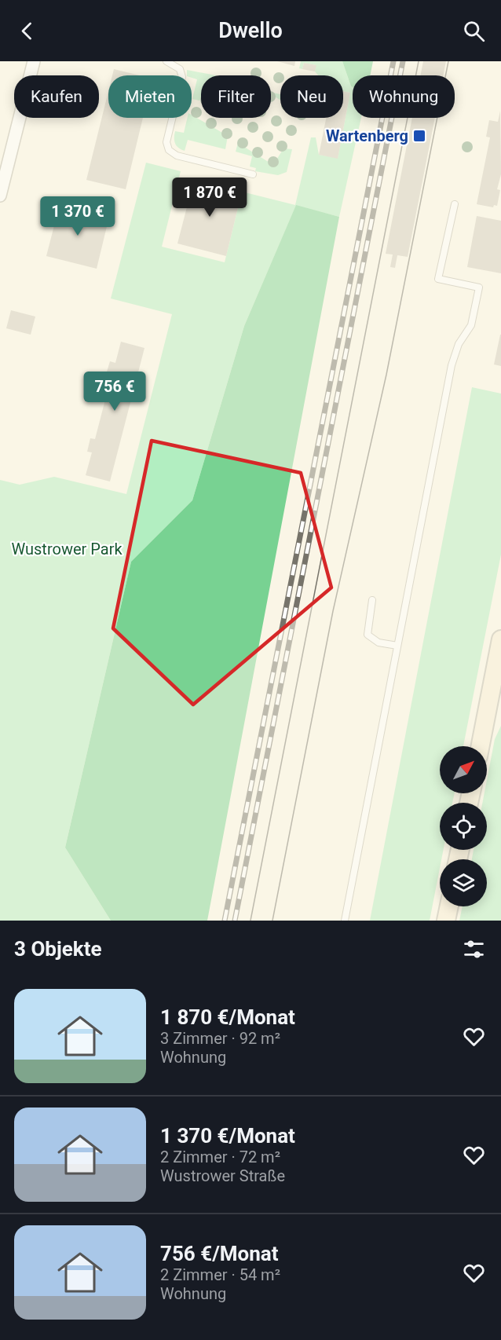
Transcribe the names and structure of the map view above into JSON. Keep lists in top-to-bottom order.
{
  "parks": ["Wustrower Park"],
  "places": {
    "transit": ["Wartenberg"]
  },
  "north": "top right",
  "page": {
    "header": "Dwello",
    "chip": [
      "Kaufen",
      "Mieten",
      "Filter",
      "Neu",
      "Wohnung"
    ],
    "price": ["1 870 €", "1 370 €", "756 €"],
    "heading": "3 Objekte",
    "list": [
      {
        "name": "1 870 €/Monat",
        "note": "3 Zimmer · 92 m² · Wohnung"
      },
      {
        "name": "1 370 €/Monat",
        "note": "2 Zimmer · 72 m² · Wustrower Straße"
      },
      {
        "name": "756 €/Monat",
        "note": "2 Zimmer · 54 m² · Wohnung"
      }
    ]
  }
}
